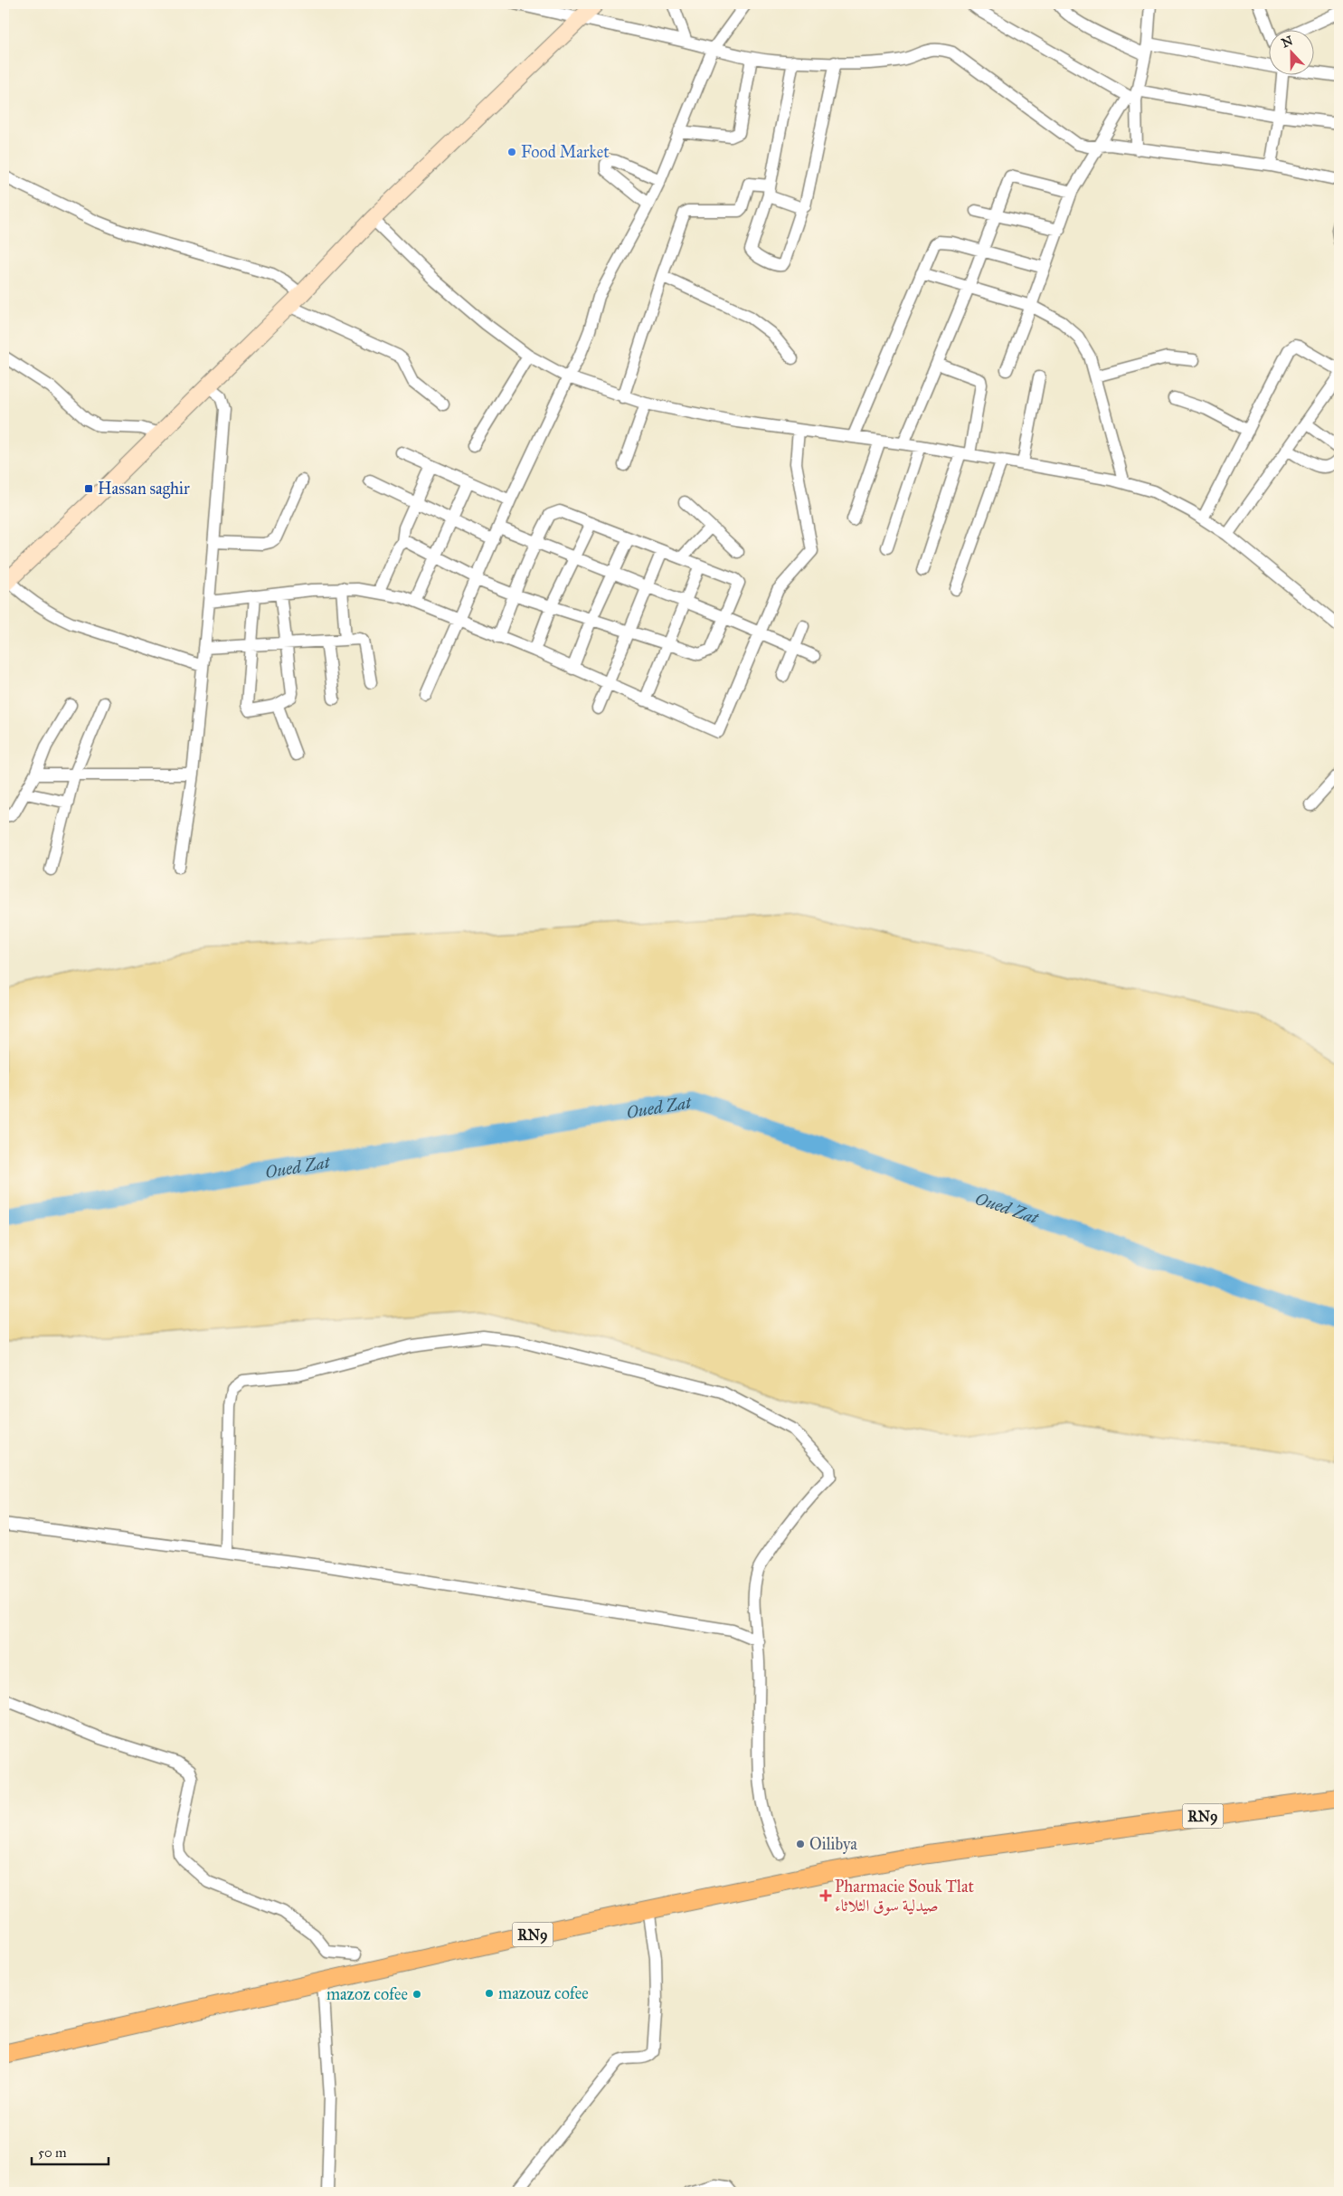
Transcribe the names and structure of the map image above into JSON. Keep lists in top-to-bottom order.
{
  "streets": {
    "main road": ["RN9"]
  },
  "water": ["Oued Zat"],
  "places": {
    "other": [
      "Food Market",
      "Oilibya",
      "mazouz cofee",
      "mazoz cofee"
    ],
    "transit": ["Hassan saghir"],
    "health": ["Pharmacie Souk Tlat صيدلية سوق الثلاثاء"]
  },
  "scale_bar": "50 m",
  "north": "top"
}
